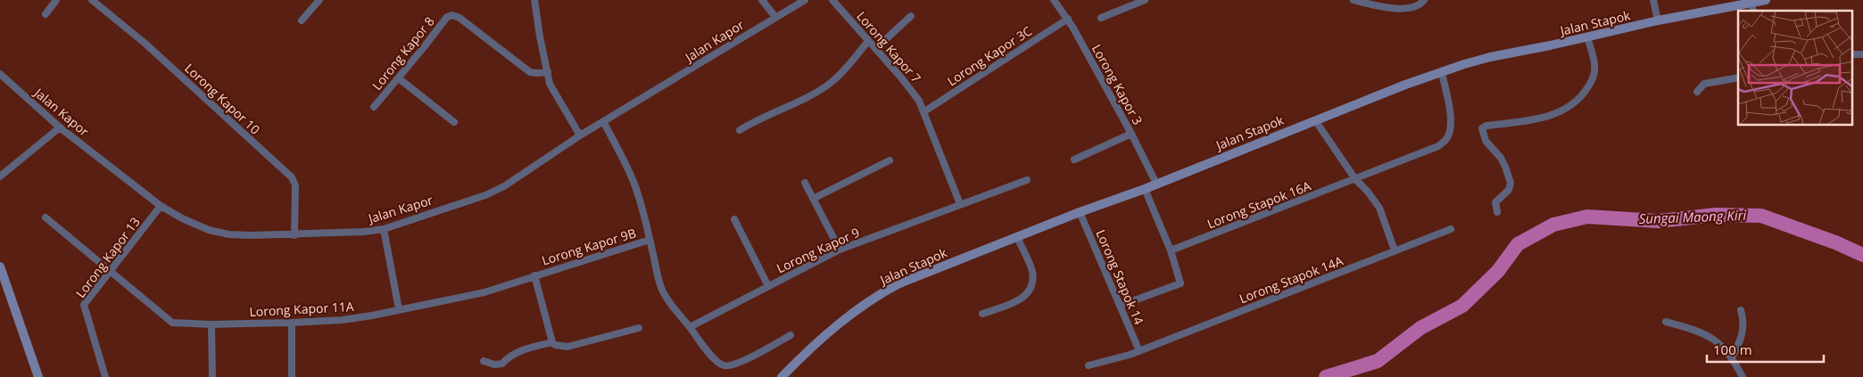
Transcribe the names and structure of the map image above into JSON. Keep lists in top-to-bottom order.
{
  "streets": {
    "main road": ["Jalan Stapok"],
    "street": [
      "Jalan Kapor",
      "Lorong Kapor 7",
      "Lorong Kapor 8",
      "Lorong Kapor 3C",
      "Lorong Kapor 3",
      "Lorong Kapor 10",
      "Lorong Stapok 16A",
      "Lorong Kapor 9B",
      "Lorong Kapor 9",
      "Lorong Kapor 13",
      "Lorong Stapok 14",
      "Lorong Stapok 14A",
      "Lorong Kapor 11A"
    ]
  },
  "crossings": [
    ["Jalan Stapok", "Lorong Kapor 3"],
    ["Jalan Stapok", "Lorong Stapok 16A"],
    ["Jalan Stapok", "Lorong Stapok 14"],
    ["Jalan Kapor", "Lorong Kapor 10"],
    ["Jalan Kapor", "Lorong Kapor 13"],
    ["Lorong Kapor 7", "Lorong Kapor 3C"],
    ["Lorong Kapor 7", "Lorong Kapor 9"],
    ["Lorong Kapor 3C", "Lorong Kapor 3"],
    ["Lorong Kapor 9B", "Lorong Kapor 11A"],
    ["Lorong Kapor 13", "Lorong Kapor 11A"],
    ["Lorong Stapok 14", "Lorong Stapok 14A"]
  ],
  "water": ["Sungai Maong Kiri"],
  "scale_bar": "100 m"
}
